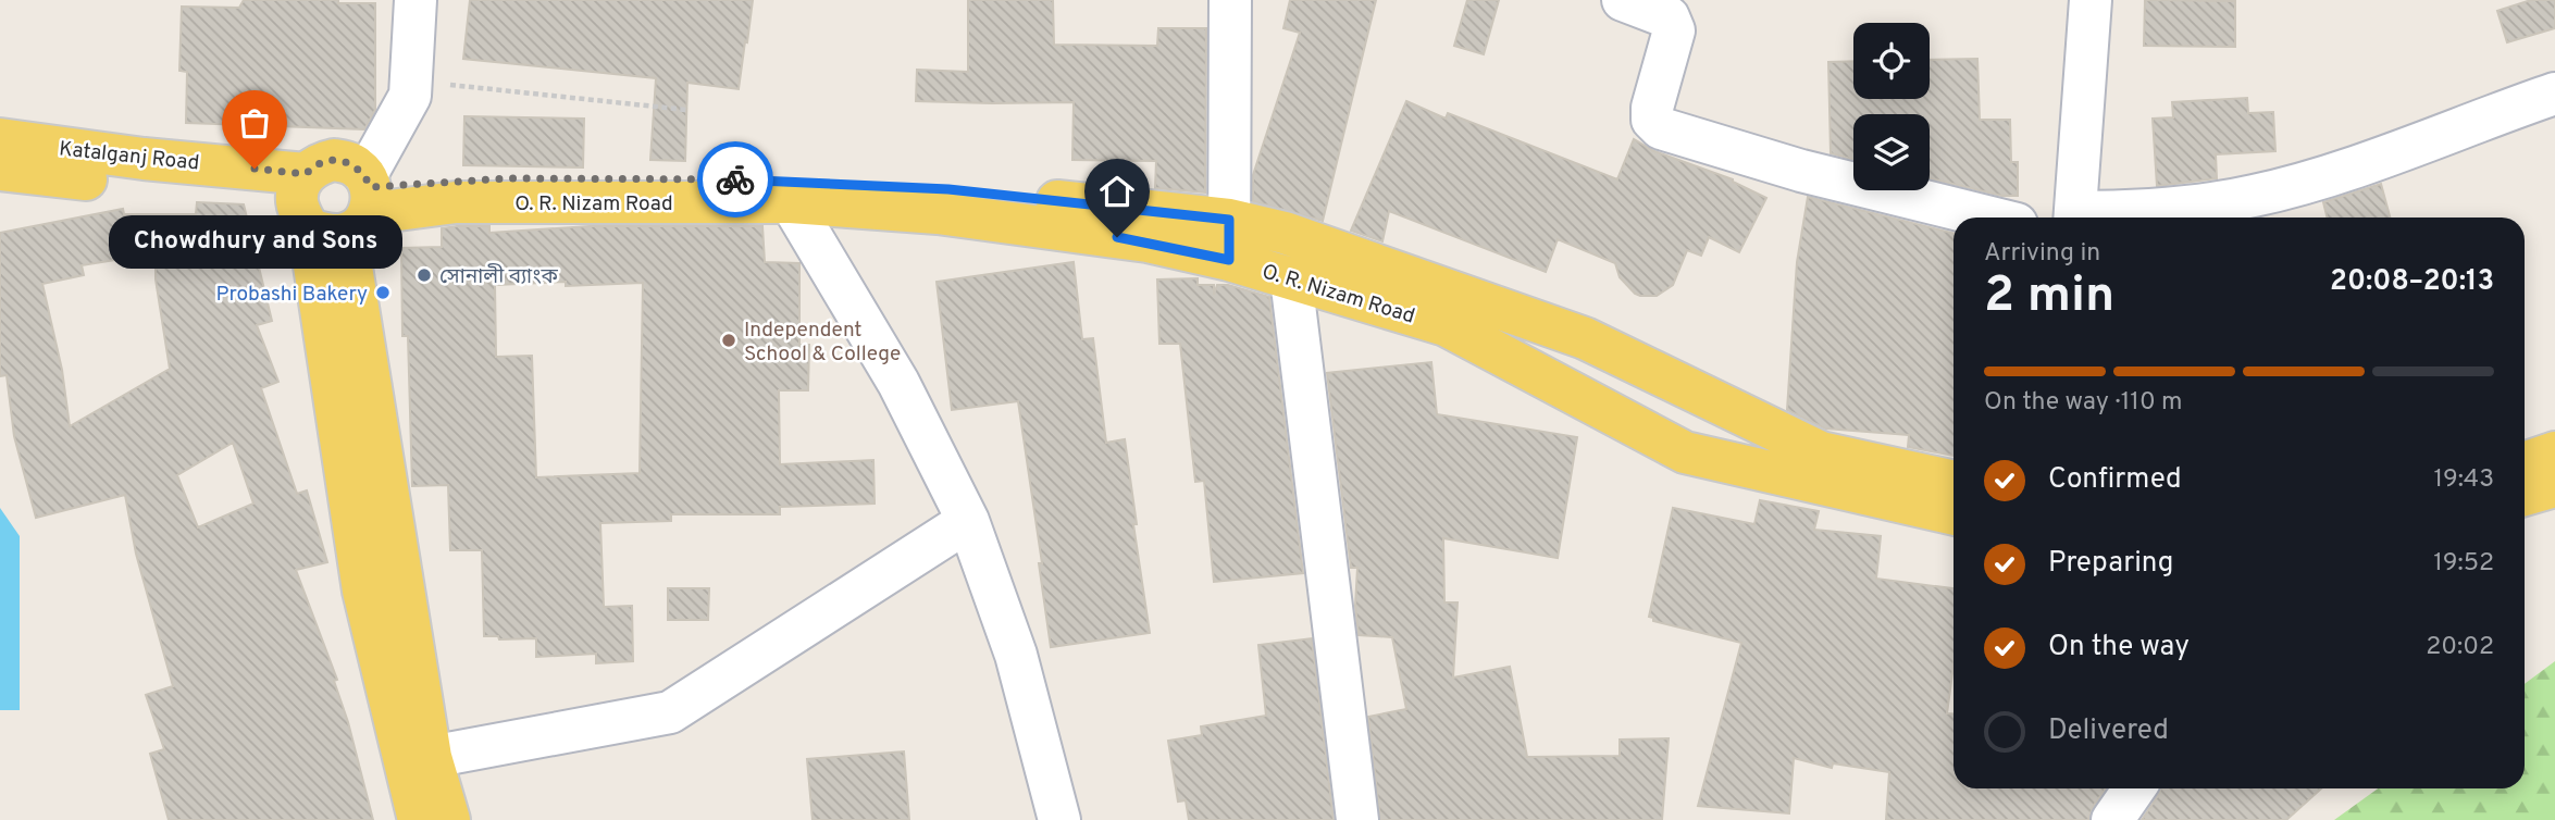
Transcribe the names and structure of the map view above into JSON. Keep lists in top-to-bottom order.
{
  "streets": {
    "main road": ["Katalganj Road", "O. R. Nizam Road"]
  },
  "crossings": [
    ["Katalganj Road", "O. R. Nizam Road"]
  ],
  "places": [
    "Chowdhury and Sons",
    "সোনালী ব্যাংক",
    "Probashi Bakery",
    "Independent School & College"
  ],
  "page": {
    "bubble": "Chowdhury and Sons",
    "heading": ["2 min", "Arriving in", "20:08–20:13"],
    "bar": "On the way · 110 m",
    "list": [
      ["Confirmed", "19:43"],
      ["Preparing", "19:52"],
      ["On the way", "20:02"],
      "Delivered"
    ]
  }
}
